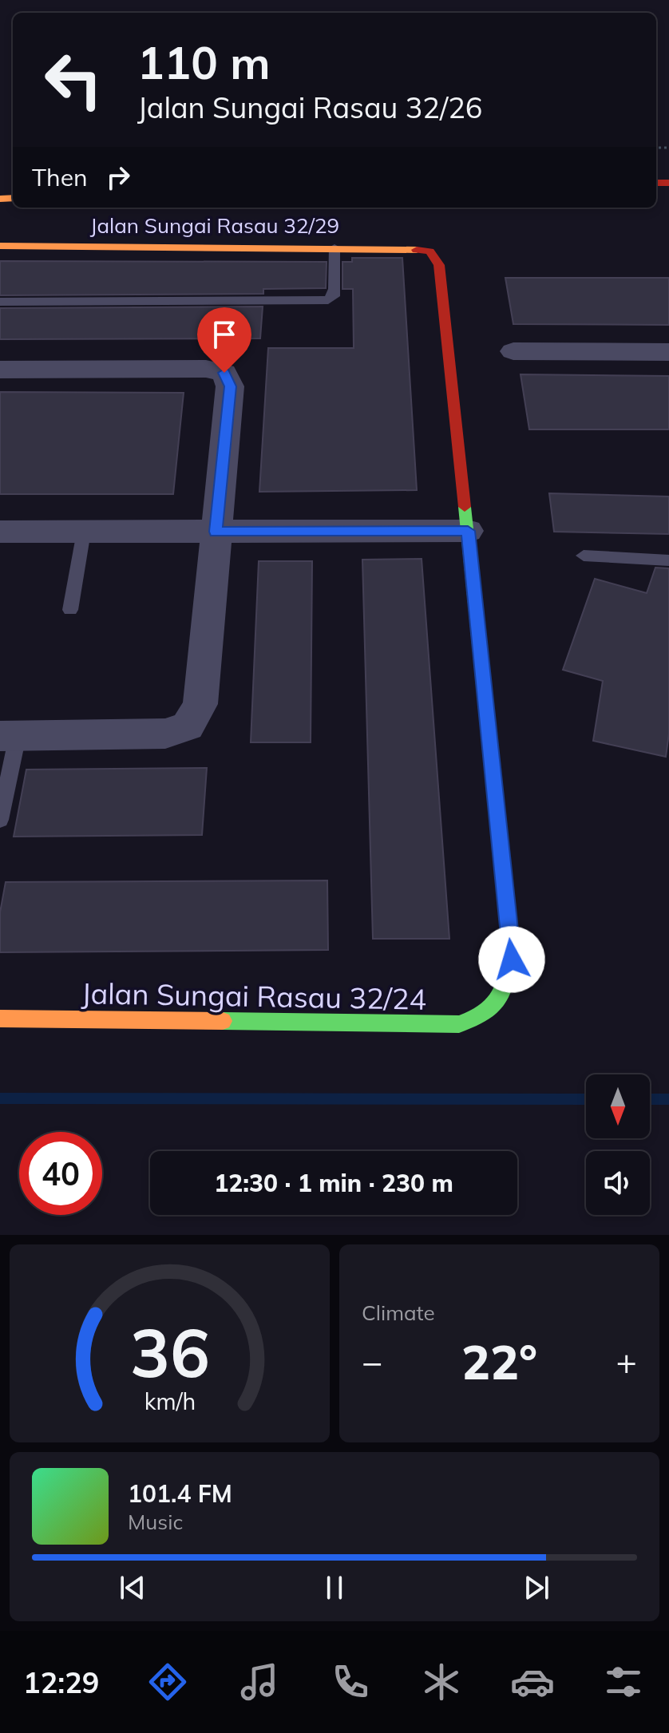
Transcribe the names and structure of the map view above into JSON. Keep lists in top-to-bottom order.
{
  "streets": {
    "street": ["Jalan Sungai Rasau 32/29", "Jalan Sungai Rasau 32/24"]
  },
  "crossings": [
    ["Jalan Sungai Rasau 32/29", "Jalan Sungai Rasau 32/24"]
  ],
  "north": "bottom",
  "page": {
    "turn": ["110 m", "Jalan Sungai Rasau 32/26"],
    "then": "Then",
    "limit": "40",
    "trip": "12:30 · 1 min · 230 m",
    "tile": "Climate",
    "heat": ["−", "22°", "+"],
    "song": ["101.4 FM", "Music"],
    "tabs": "12:29",
    "gauge": ["36", "km/h"]
  }
}
